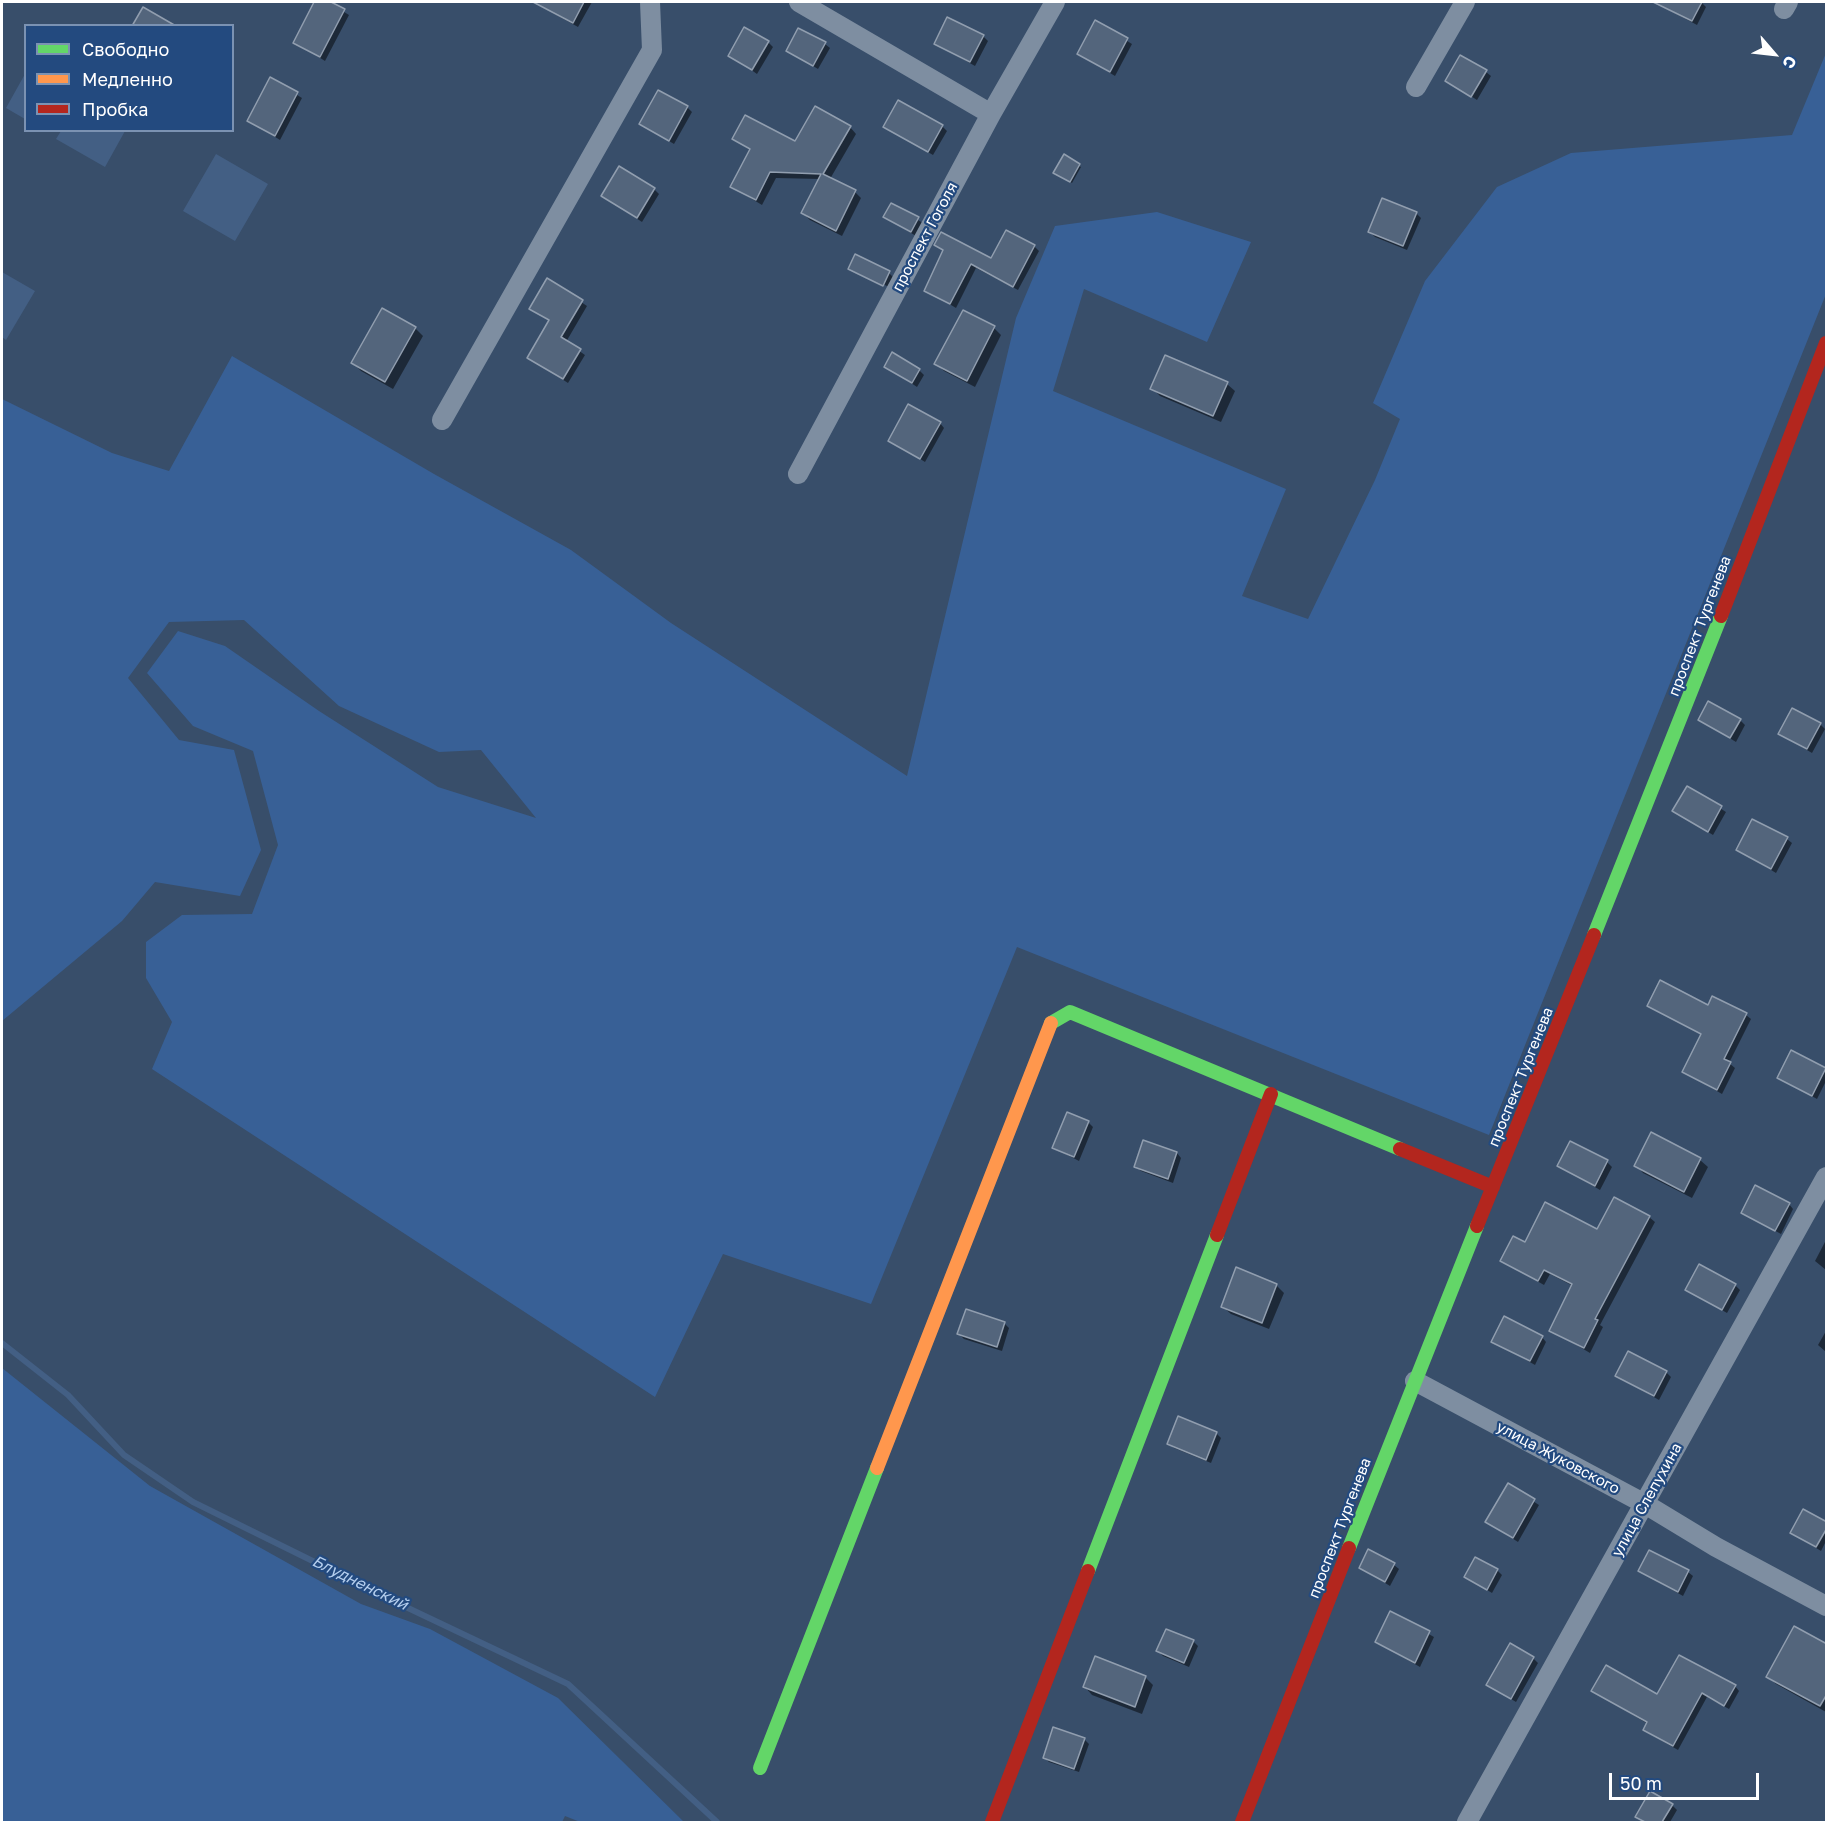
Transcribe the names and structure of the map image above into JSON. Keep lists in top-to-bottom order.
{
  "streets": {
    "street": [
      "проспект Гоголя",
      "проспект Тургенева",
      "улица Жуковского",
      "улица Слепухина"
    ]
  },
  "crossings": [
    ["проспект Тургенева", "улица Жуковского"],
    ["улица Жуковского", "улица Слепухина"]
  ],
  "water": ["Блудненский"],
  "legend": ["Свободно", "Медленно", "Пробка"],
  "scale_bar": "50 m",
  "north": "bottom right"
}
